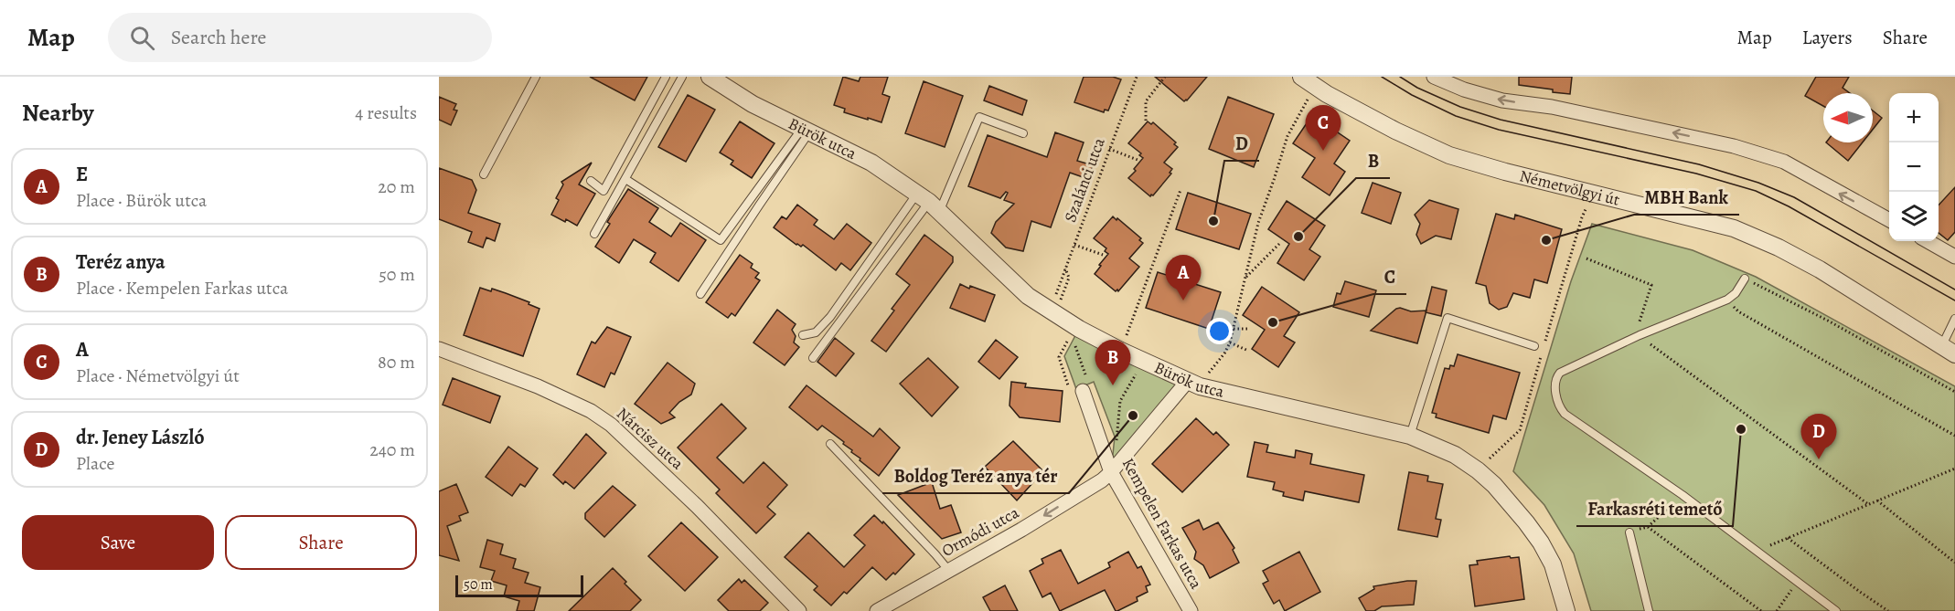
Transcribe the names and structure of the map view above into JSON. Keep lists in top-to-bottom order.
{
  "streets": {
    "street": [
      "Bürök utca",
      "Németvölgyi út",
      "Nárcisz utca",
      "Kempelen Farkas utca",
      "Ormódi utca"
    ],
    "path": ["Szalánci utca"]
  },
  "crossings": [
    ["Bürök utca", "Ormódi utca"],
    ["Kempelen Farkas utca", "Ormódi utca"]
  ],
  "one_way": ["Ormódi utca"],
  "places": [
    "D",
    "B",
    "MBH Bank",
    "C",
    "Boldog Teréz anya tér",
    "Farkasréti temető"
  ],
  "scale_bar": "50 m",
  "north": "left",
  "page": {
    "header": "Map",
    "search": "Search here",
    "nav": ["Map", "Layers", "Share"],
    "heading": ["Nearby", "4 results"],
    "map_buttons": ["+", "−"],
    "pins": [
      "C",
      "A",
      "B",
      "D"
    ],
    "list": [
      {
        "mark": "A",
        "name": "E",
        "note": "Place · Bürök utca",
        "value": "20 m"
      },
      {
        "mark": "B",
        "name": "Teréz anya",
        "note": "Place · Kempelen Farkas utca",
        "value": "50 m"
      },
      {
        "mark": "C",
        "name": "A",
        "note": "Place · Németvölgyi út",
        "value": "80 m"
      },
      {
        "mark": "D",
        "name": "dr. Jeney László",
        "note": "Place",
        "value": "240 m"
      }
    ],
    "buttons": ["Save", "Share"],
    "scale": "50 m"
  }
}
